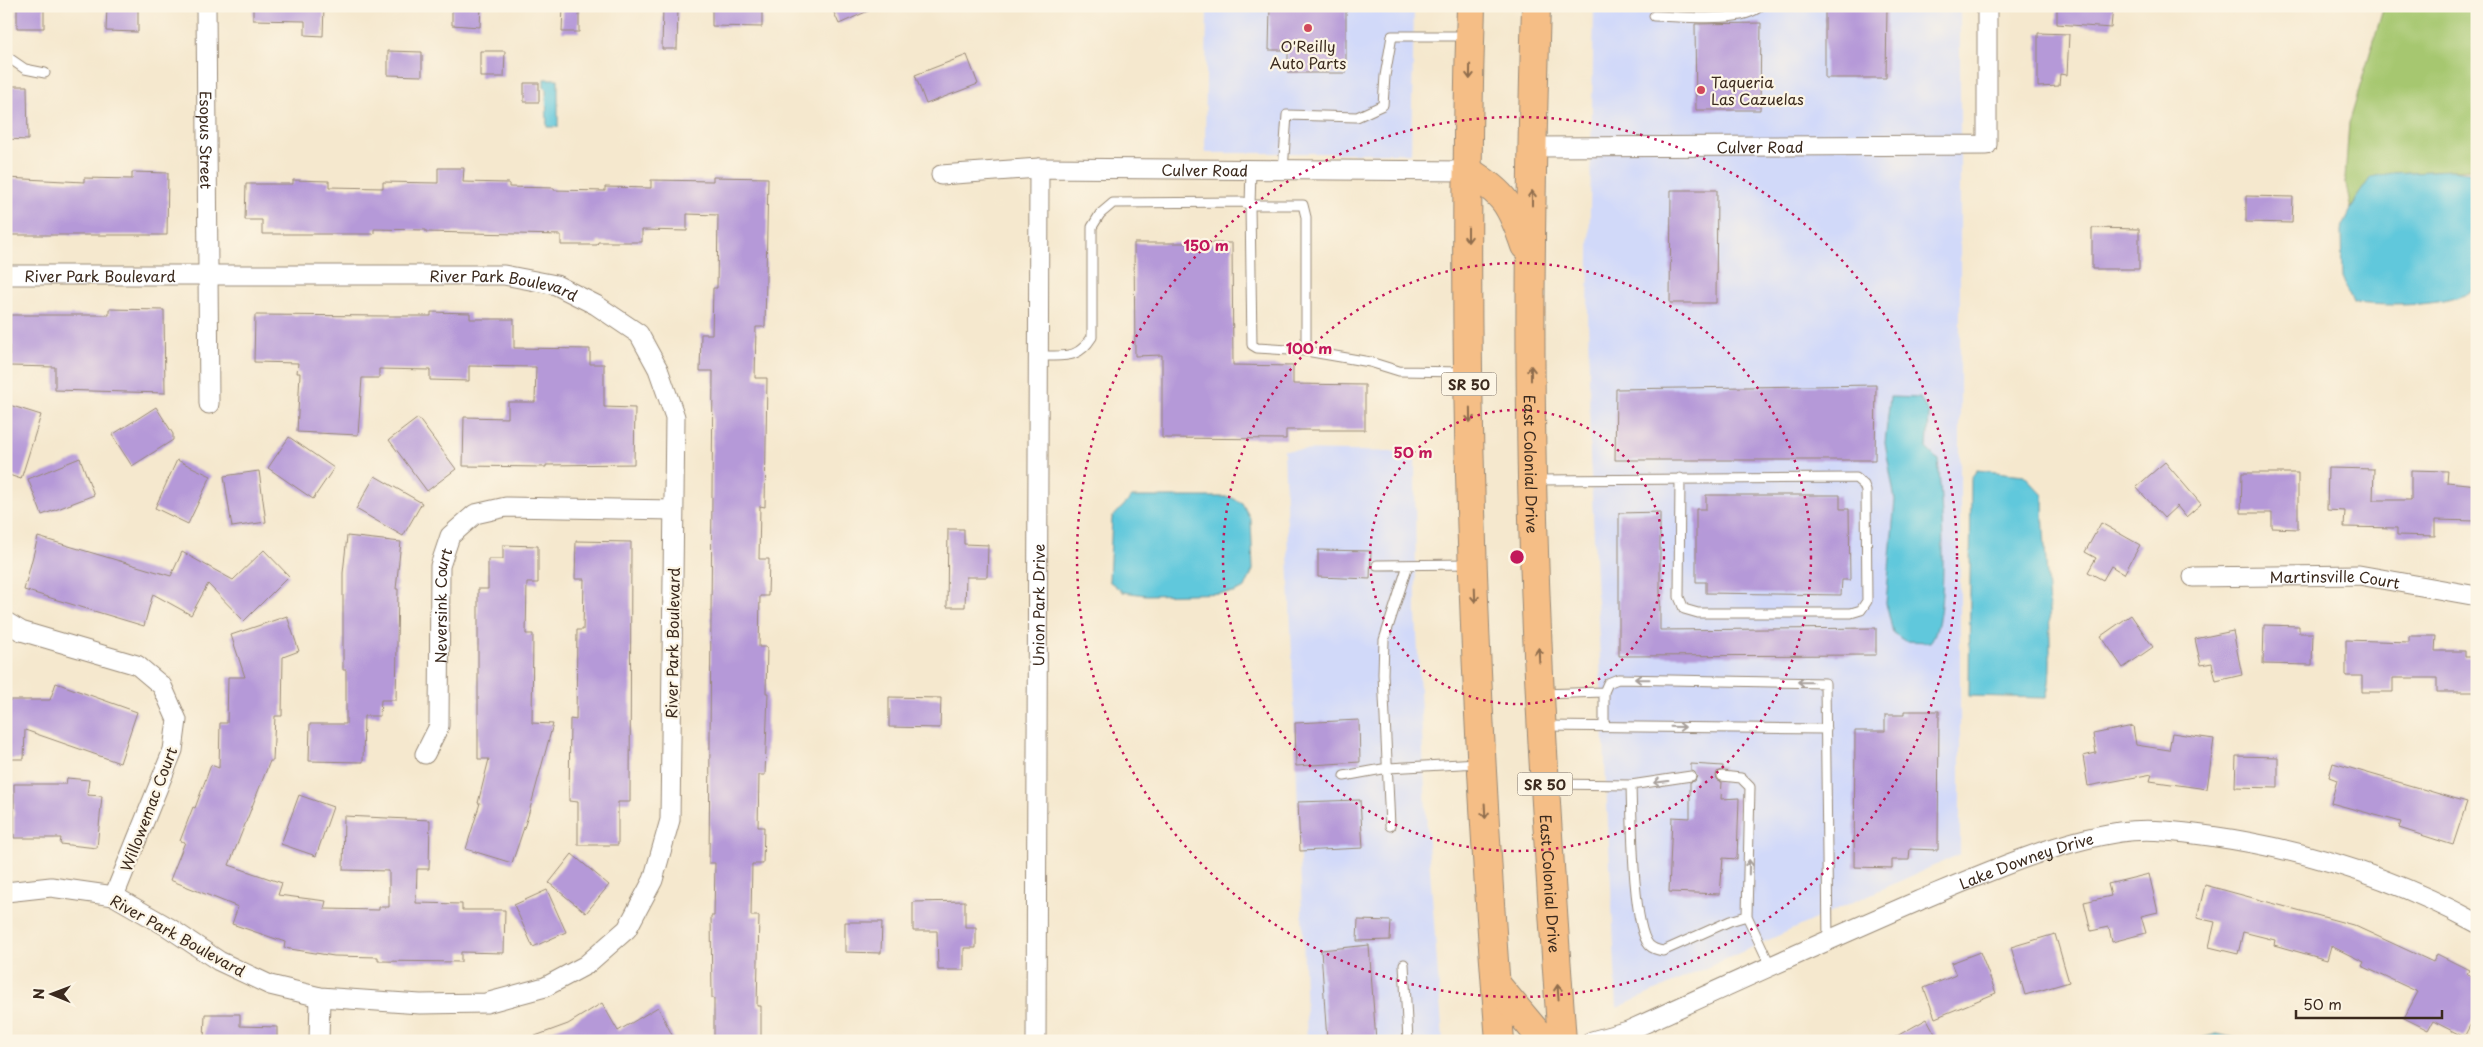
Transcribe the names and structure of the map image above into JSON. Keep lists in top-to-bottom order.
{
  "streets": {
    "highway": ["SR 50", "East Colonial Drive"],
    "street": [
      "Esopus Street",
      "Culver Road",
      "River Park Boulevard",
      "Martinsville Court",
      "Union Park Drive",
      "Neversink Court",
      "Willowemac Court",
      "Lake Downey Drive"
    ]
  },
  "crossings": [
    ["Esopus Street", "River Park Boulevard"],
    ["Culver Road", "SR 50"],
    ["Culver Road", "East Colonial Drive"],
    ["Culver Road", "Union Park Drive"],
    ["River Park Boulevard", "Neversink Court"],
    ["River Park Boulevard", "Willowemac Court"]
  ],
  "places": ["O'Reilly Auto Parts", "Taqueria Las Cazuelas"],
  "scale_bar": "50 m",
  "north": "left",
  "rings": ["150 m", "100 m", "50 m"]
}
